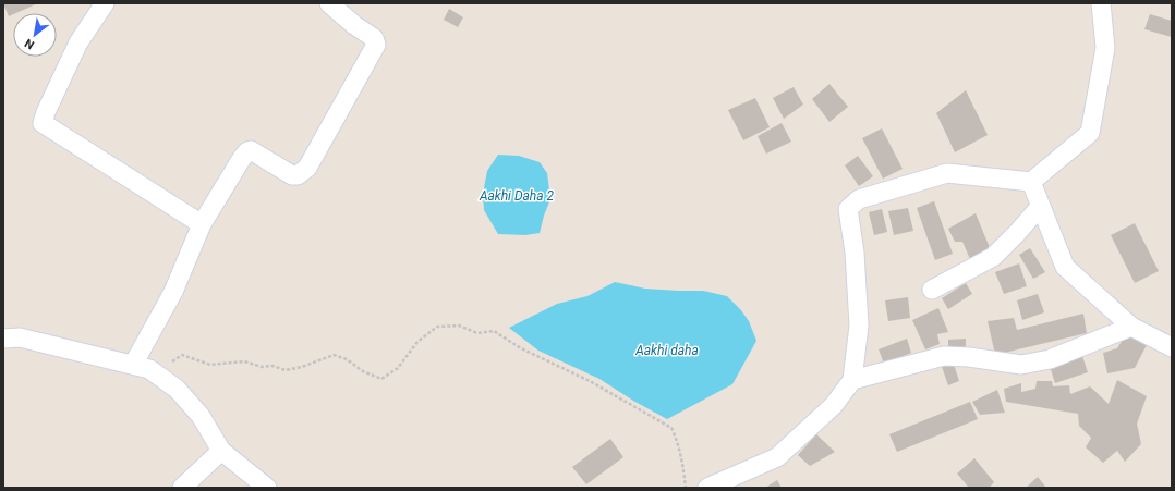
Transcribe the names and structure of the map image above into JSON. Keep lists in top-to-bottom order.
{
  "water": ["Aakhi Daha 2", "Aakhi daha"],
  "north": "bottom left"
}
